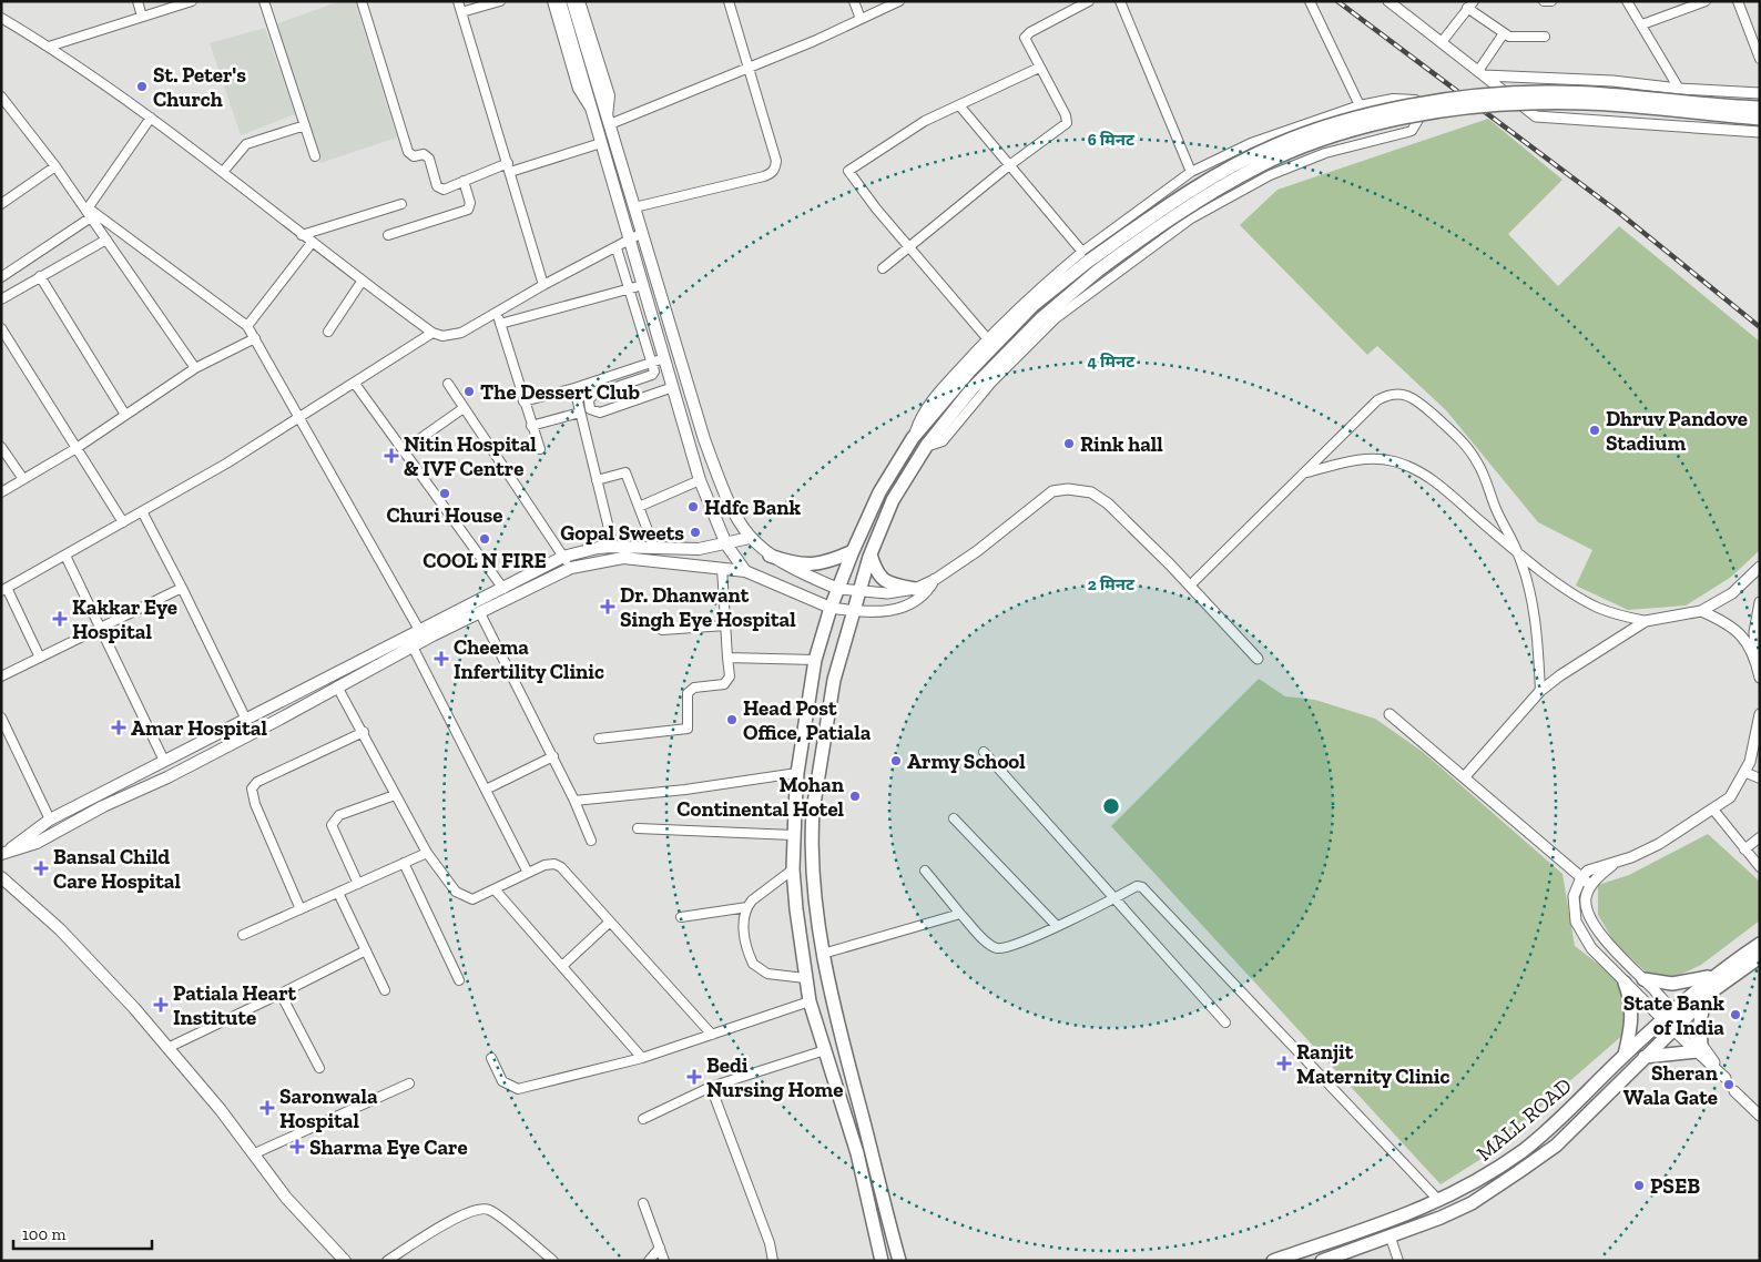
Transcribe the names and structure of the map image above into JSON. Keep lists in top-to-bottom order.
{
  "streets": {
    "main road": ["MALL ROAD"]
  },
  "places": {
    "other": [
      "St. Peter's Church",
      "The Dessert Club",
      "Dhruv Pandove Stadium",
      "Rink hall",
      "Churi House",
      "Hdfc Bank",
      "Gopal Sweets",
      "COOL N FIRE",
      "Head Post Office, Patiala",
      "Army School",
      "Mohan Continental Hotel",
      "State Bank of India",
      "Sheran Wala Gate",
      "PSEB"
    ],
    "health": [
      "Nitin Hospital & IVF Centre",
      "Dr. Dhanwant Singh Eye Hospital",
      "Kakkar Eye Hospital",
      "Cheema Infertility Clinic",
      "Amar Hospital",
      "Bansal Child Care Hospital",
      "Patiala Heart Institute",
      "Ranjit Maternity Clinic",
      "Bedi Nursing Home",
      "Saronwala Hospital",
      "Sharma Eye Care"
    ]
  },
  "scale_bar": "100 m",
  "rings": ["6 मिनट", "4 मिनट", "2 मिनट"]
}
